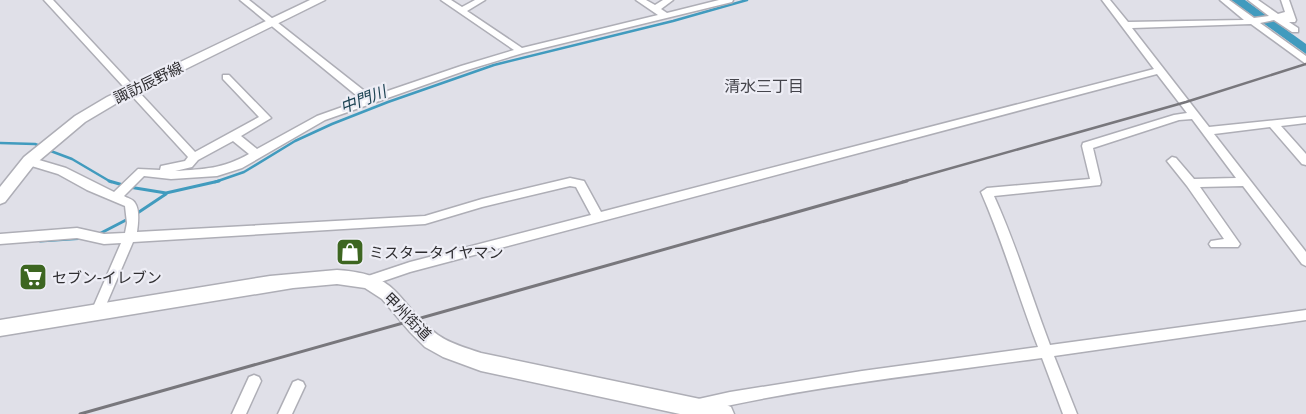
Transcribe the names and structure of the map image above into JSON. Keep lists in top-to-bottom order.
{
  "streets": {
    "highway": ["甲州街道"],
    "main road": ["諏訪辰野線"]
  },
  "districts": ["清水三丁目"],
  "water": ["中門川"],
  "places": {
    "shop": ["ミスタータイヤマン"],
    "supermarket": ["セブン-イレブン"]
  }
}
